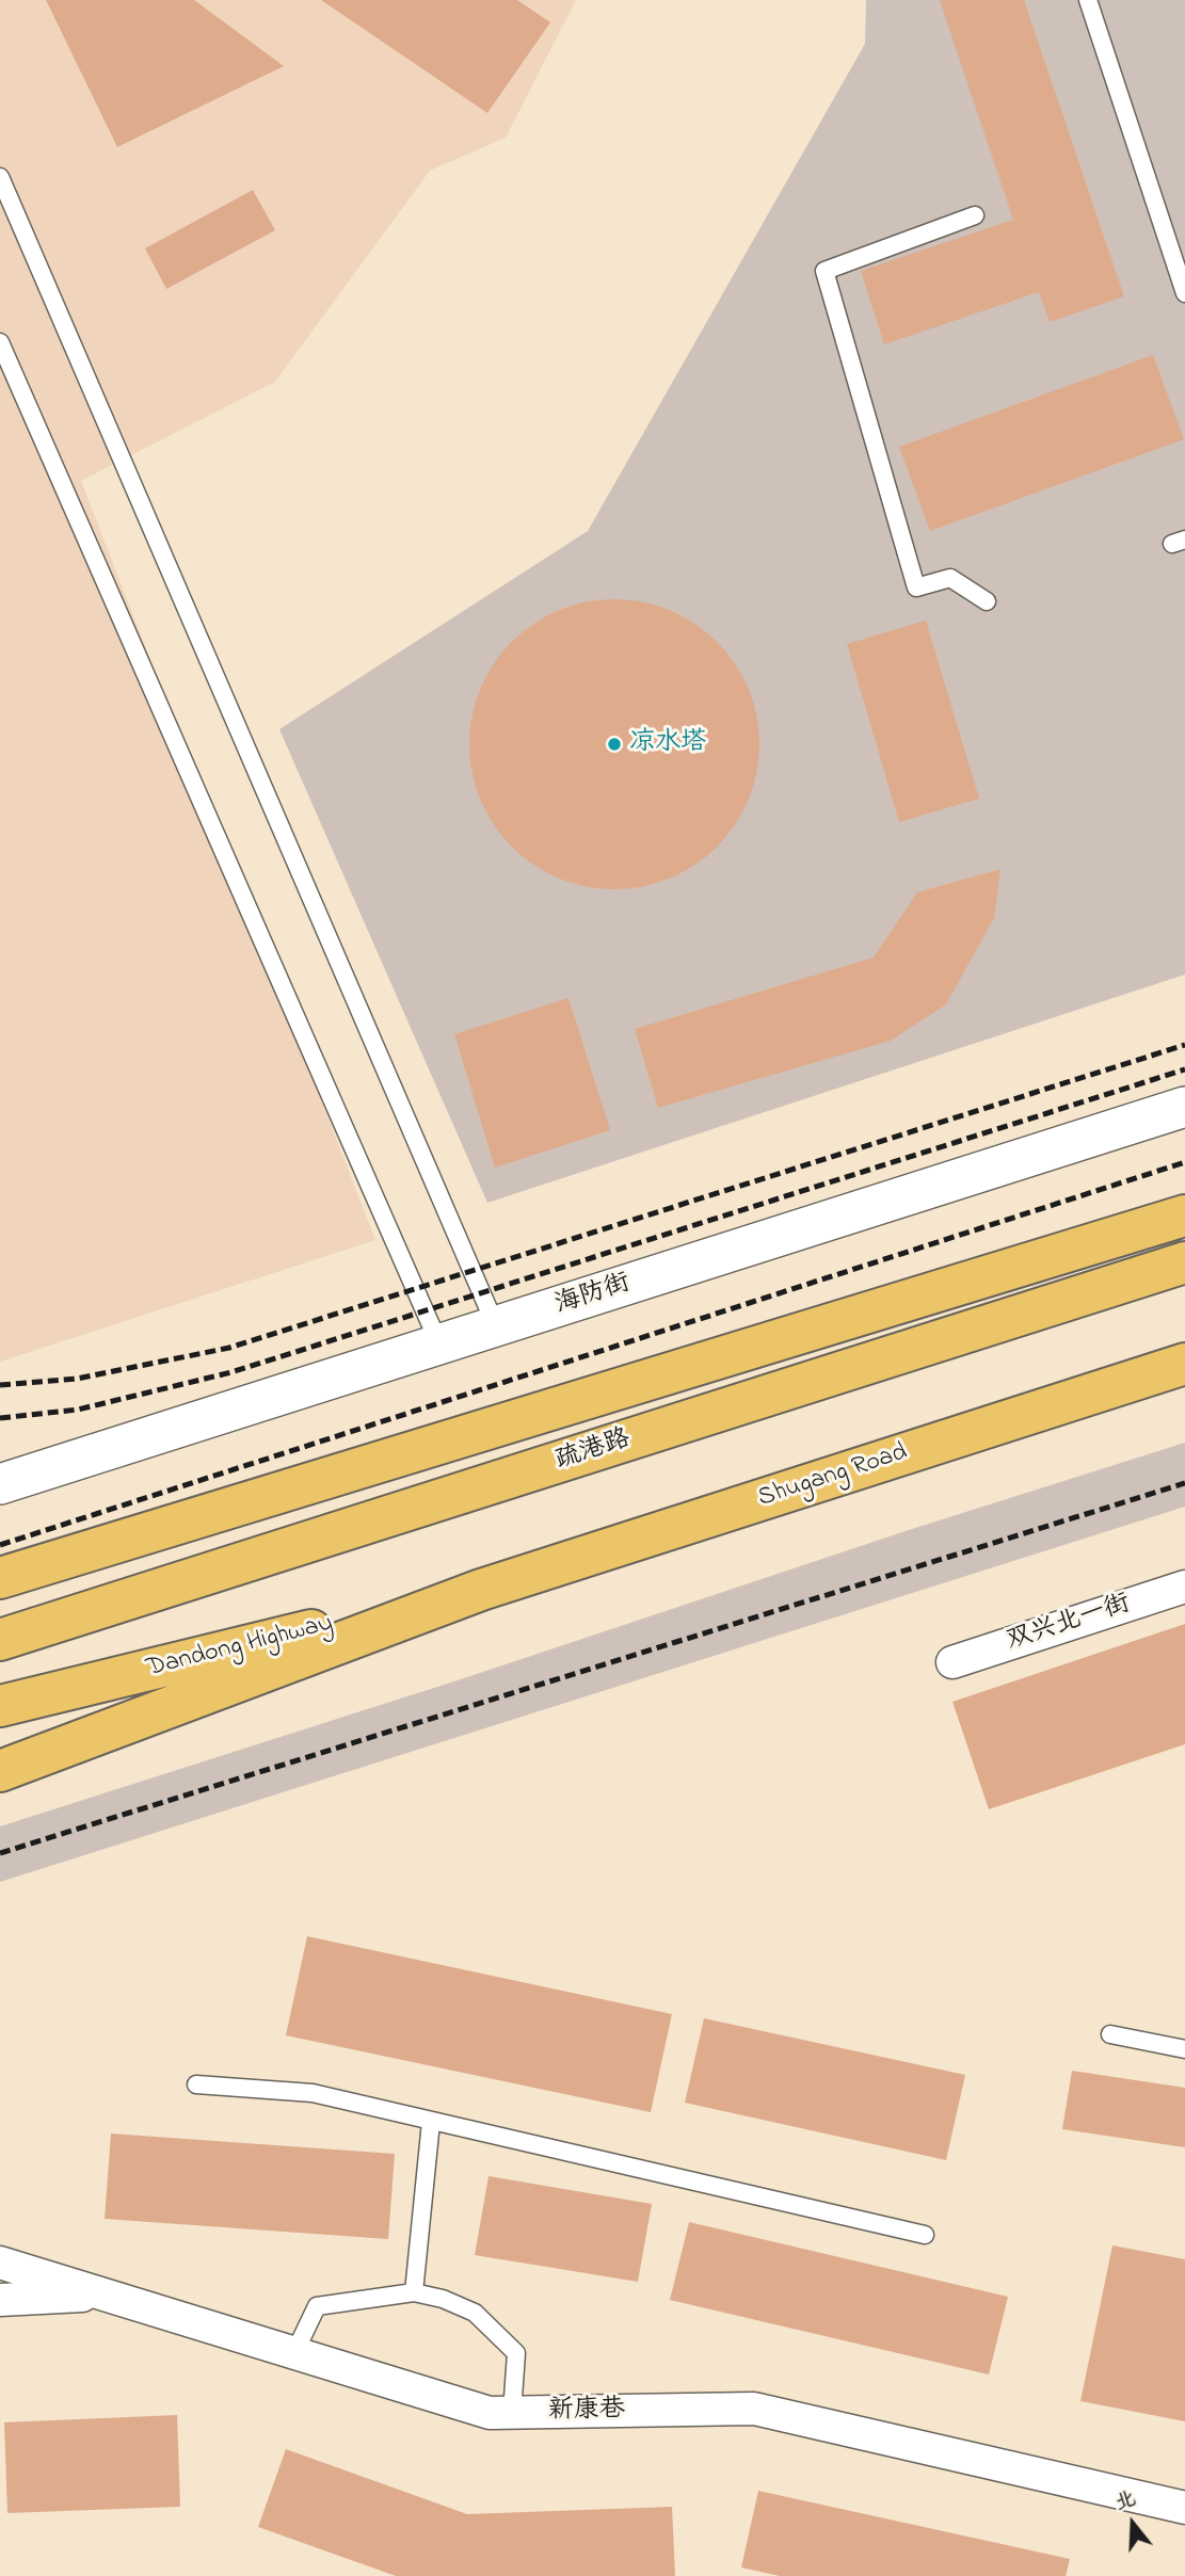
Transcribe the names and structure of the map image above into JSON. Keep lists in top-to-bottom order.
{
  "streets": {
    "highway": ["疏港路", "Shugang Road", "Dandong Highway"],
    "street": ["海防街", "双兴北一街", "新康巷"]
  },
  "crossings": [
    ["Shugang Road", "Dandong Highway"]
  ],
  "places": ["凉水塔"],
  "north": "top"
}
